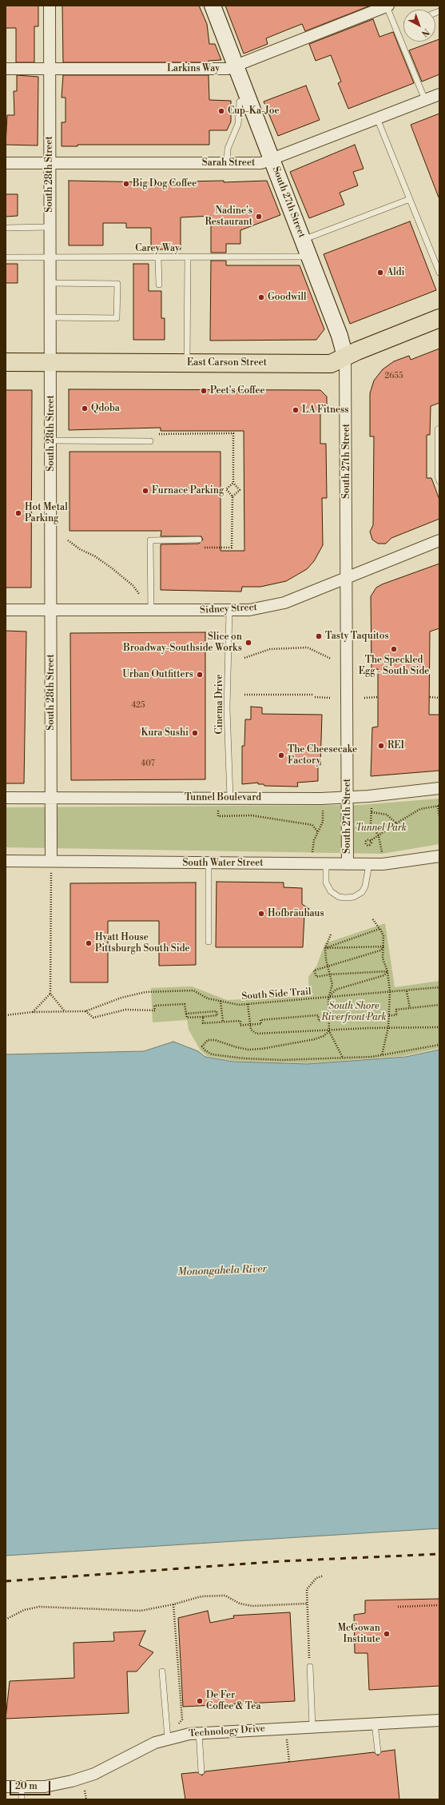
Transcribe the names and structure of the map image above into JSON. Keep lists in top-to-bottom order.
{
  "streets": {
    "main road": ["East Carson Street"],
    "street": [
      "Larkins Way",
      "Sarah Street",
      "South 28th Street",
      "South 27th Street",
      "Sidney Street",
      "Tunnel Boulevard",
      "South Water Street",
      "Technology Drive"
    ],
    "lane": ["Carey Way", "Cinema Drive"],
    "path": ["South Side Trail"]
  },
  "crossings": [
    ["Larkins Way", "South 28th Street"],
    ["Larkins Way", "South 27th Street"],
    ["Sarah Street", "South 28th Street"],
    ["Sarah Street", "South 27th Street"],
    ["South 28th Street", "Carey Way"],
    ["South 28th Street", "East Carson Street"],
    ["South 28th Street", "Sidney Street"],
    ["South 28th Street", "Tunnel Boulevard"],
    ["South 28th Street", "South Water Street"],
    ["South 27th Street", "Carey Way"],
    ["South 27th Street", "East Carson Street"],
    ["South 27th Street", "Sidney Street"],
    ["South 27th Street", "Tunnel Boulevard"],
    ["South 27th Street", "South Water Street"],
    ["Sidney Street", "Cinema Drive"],
    ["Cinema Drive", "Tunnel Boulevard"]
  ],
  "water": ["Monongahela River"],
  "parks": ["Tunnel Park", "South Shore Riverfront Park"],
  "places": [
    "Cup-Ka-Joe",
    "Big Dog Coffee",
    "Nadine's Restaurant",
    "Aldi",
    "Goodwill",
    "Peet's Coffee",
    "Qdoba",
    "LA Fitness",
    "Furnace Parking",
    "Hot Metal Parking",
    "Tasty Taquitos",
    "Slice on Broadway-Southside Works",
    "The Speckled Egg - South Side",
    "Urban Outfitters",
    "Kura Sushi",
    "REI",
    "The Cheesecake Factory",
    "Hofbräuhaus",
    "Hyatt House Pittsburgh South Side",
    "McGowan Institute",
    "De Fer Coffee & Tea"
  ],
  "house_numbers": ["2655", "425", "407"],
  "scale_bar": "20 m",
  "north": "bottom right"
}
